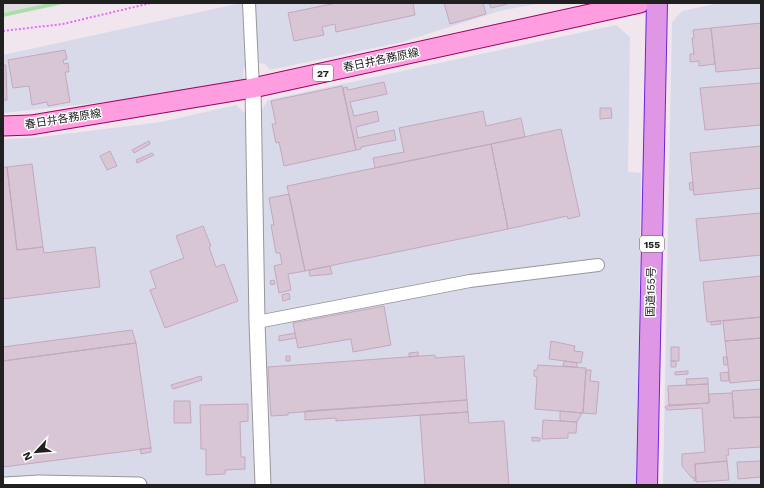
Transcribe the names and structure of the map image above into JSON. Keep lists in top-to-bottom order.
{
  "streets": {
    "highway": ["155", "国道155号"],
    "main road": ["春日井各務原線", "27"]
  },
  "north": "bottom left"
}
